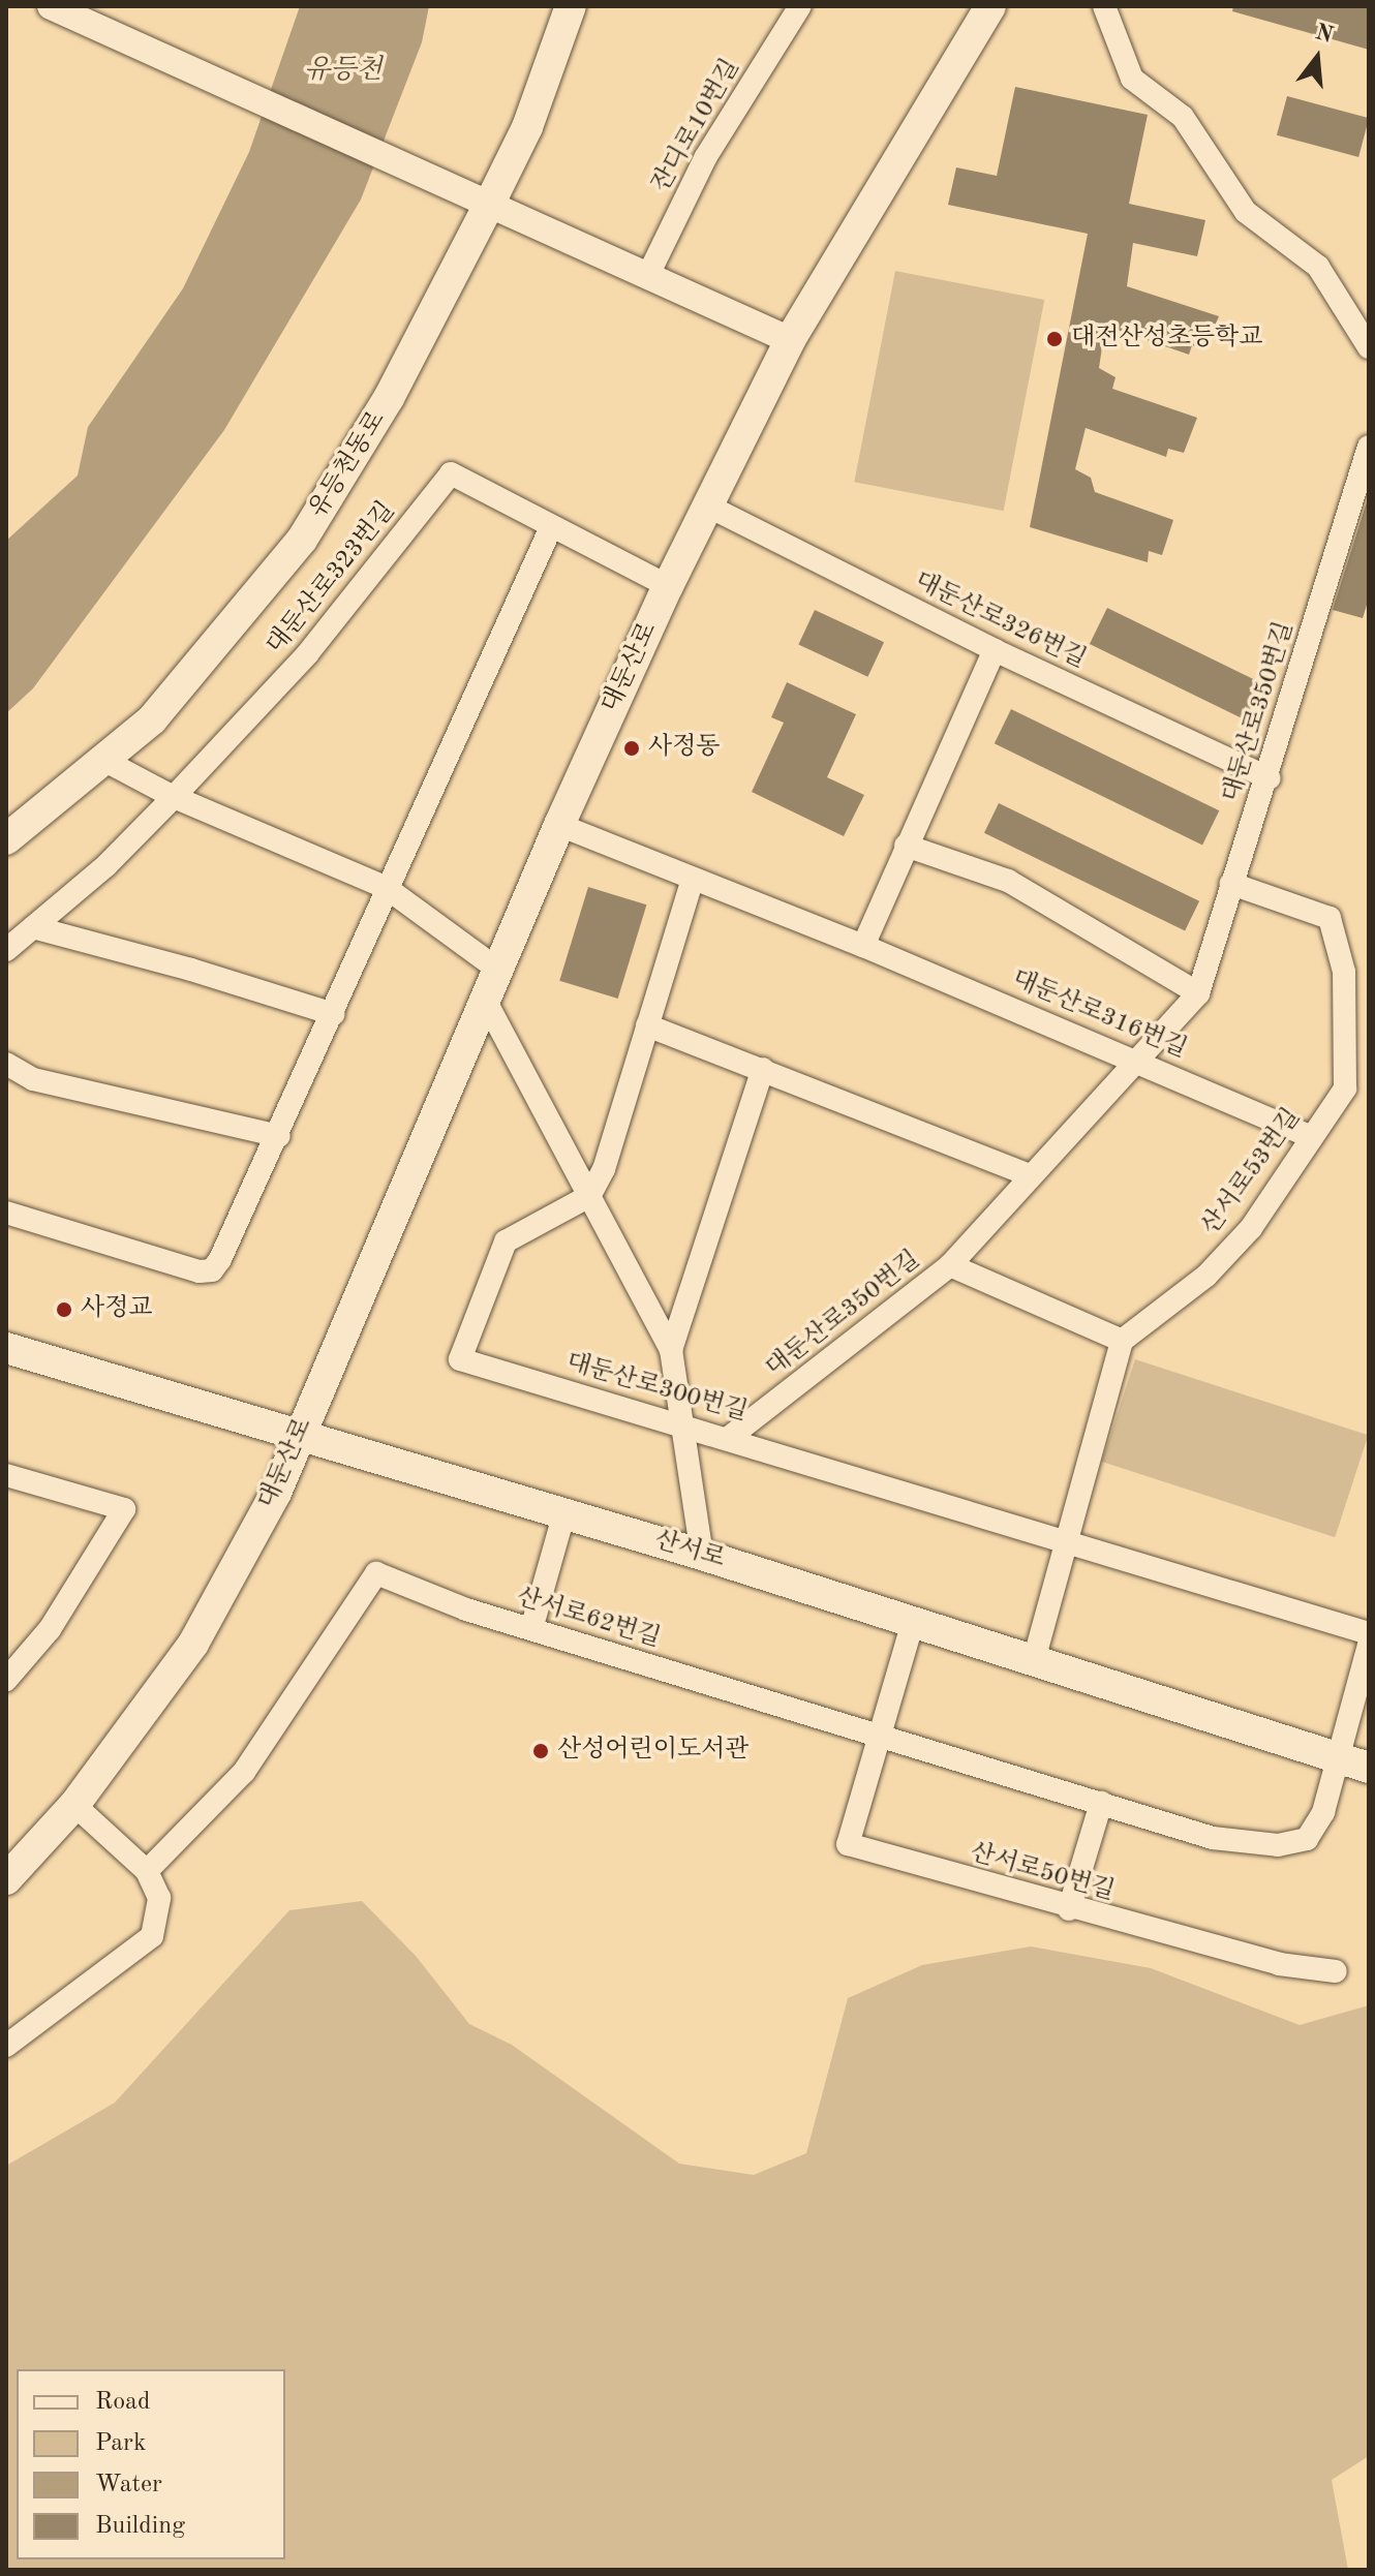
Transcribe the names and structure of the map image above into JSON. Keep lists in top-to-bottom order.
{
  "streets": {
    "main road": ["유등천동로", "대둔산로", "산서로"],
    "street": [
      "잔디로10번길",
      "대둔산로323번길",
      "대둔산로326번길",
      "대둔산로350번길",
      "대둔산로316번길",
      "산서로53번길",
      "대둔산로300번길",
      "산서로62번길",
      "산서로50번길"
    ]
  },
  "crossings": [
    ["대둔산로323번길", "대둔산로"],
    ["대둔산로326번길", "대둔산로"],
    ["대둔산로326번길", "대둔산로350번길"],
    ["대둔산로", "대둔산로316번길"],
    ["대둔산로", "산서로"],
    ["대둔산로350번길", "대둔산로316번길"],
    ["대둔산로350번길", "산서로53번길"],
    ["대둔산로350번길", "대둔산로300번길"],
    ["대둔산로316번길", "산서로53번길"],
    ["산서로", "산서로62번길"],
    ["산서로62번길", "산서로50번길"]
  ],
  "water": ["유등천"],
  "places": [
    "대전산성초등학교",
    "사정동",
    "사정교",
    "산성어린이도서관"
  ],
  "legend": [
    "Road",
    "Park",
    "Water",
    "Building"
  ],
  "north": "top"
}
